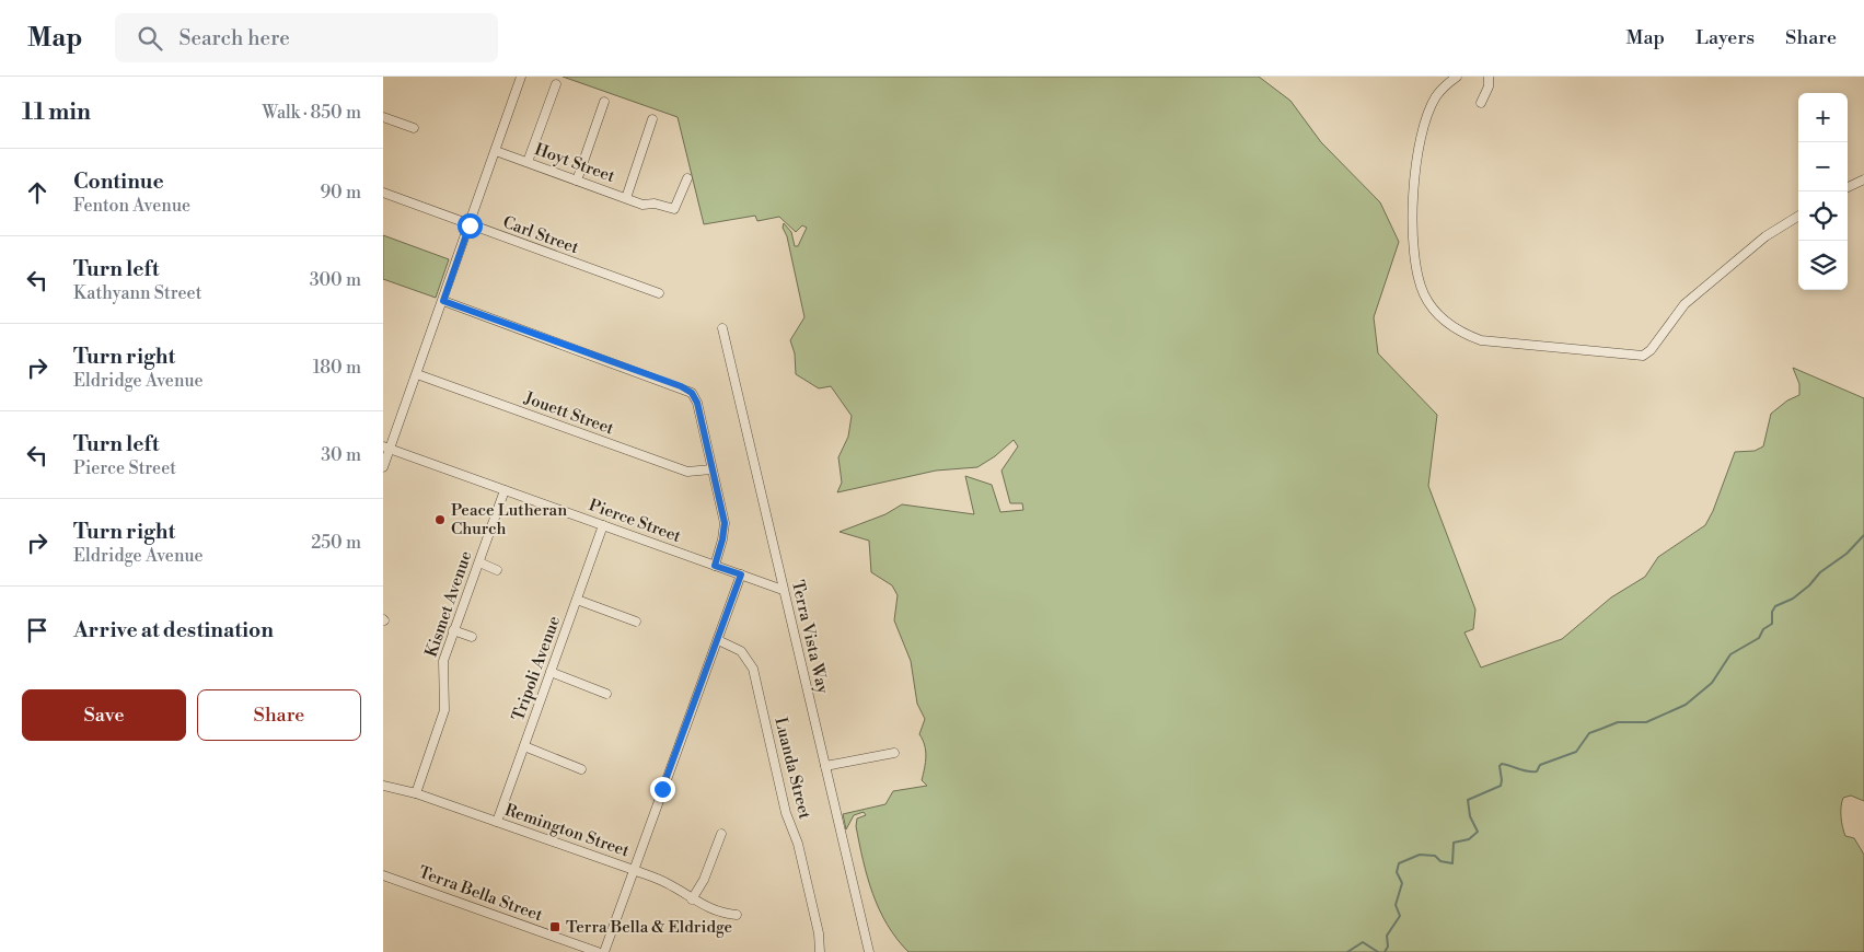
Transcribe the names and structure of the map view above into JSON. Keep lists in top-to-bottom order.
{
  "streets": {
    "street": [
      "Hoyt Street",
      "Carl Street",
      "Jouett Street",
      "Pierce Street",
      "Kismet Avenue",
      "Terra Vista Way",
      "Tripoli Avenue",
      "Luanda Street",
      "Remington Street",
      "Terra Bella Street"
    ]
  },
  "crossings": [
    ["Pierce Street", "Kismet Avenue"],
    ["Pierce Street", "Terra Vista Way"],
    ["Pierce Street", "Tripoli Avenue"],
    ["Kismet Avenue", "Remington Street"],
    ["Tripoli Avenue", "Remington Street"]
  ],
  "places": {
    "other": ["Peace Lutheran Church"],
    "transit": ["Terra Bella & Eldridge"]
  },
  "page": {
    "header": "Map",
    "search": "Search here",
    "nav": ["Map", "Layers", "Share"],
    "heading": ["11 min", "Walk · 850 m"],
    "map_buttons": ["+", "−"],
    "list": [
      ["Continue", "Fenton Avenue", "90 m"],
      ["Turn left", "Kathyann Street", "300 m"],
      ["Turn right", "Eldridge Avenue", "180 m"],
      ["Turn left", "Pierce Street", "30 m"],
      ["Turn right", "Eldridge Avenue", "250 m"],
      "Arrive at destination"
    ],
    "buttons": ["Save", "Share"]
  }
}
